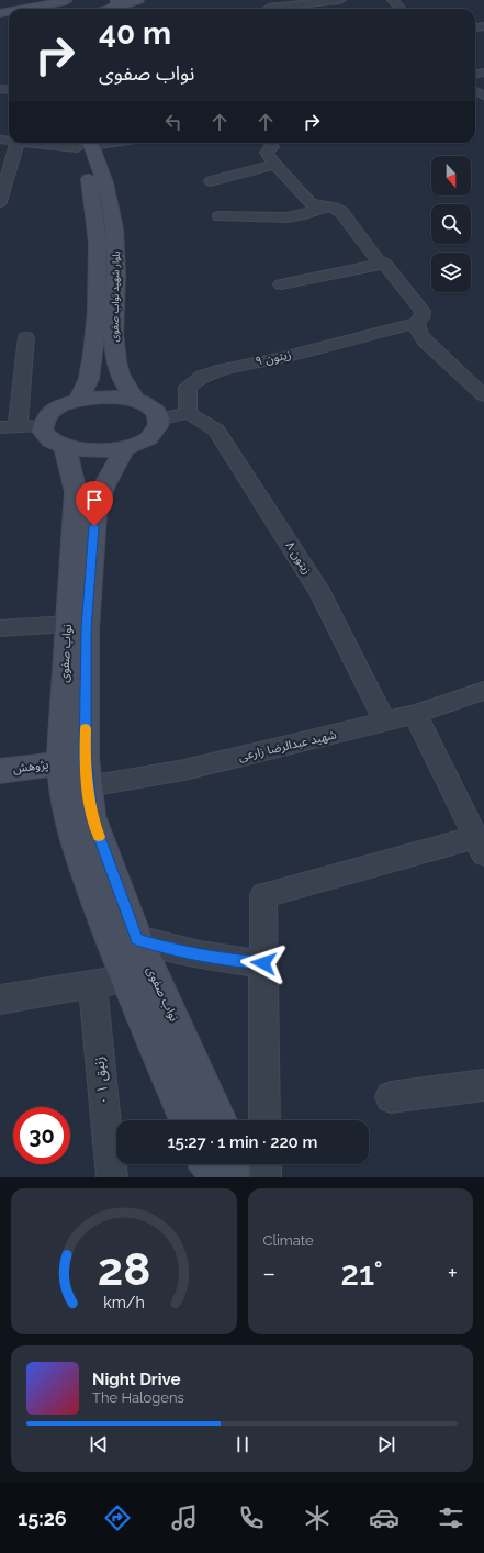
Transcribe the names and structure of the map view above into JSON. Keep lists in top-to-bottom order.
{
  "streets": {
    "main road": ["بلوار شهید نواب صفوی", "نواب صفوی", "پژوهش"],
    "street": [
      "زیتون ۹",
      "زیتون ۸",
      "شهید عبدالرضا زارعی",
      "زنبق ۱ ۰"
    ]
  },
  "crossings": [
    ["زیتون ۹", "زیتون ۸"],
    ["زیتون ۸", "شهید عبدالرضا زارعی"],
    ["نواب صفوی", "شهید عبدالرضا زارعی"],
    ["نواب صفوی", "پژوهش"]
  ],
  "north": "bottom",
  "page": {
    "turn": ["40 m", "نواب صفوی"],
    "limit": "30",
    "trip": "15:27 · 1 min · 220 m",
    "tile": "Climate",
    "heat": ["−", "21°", "+"],
    "song": ["Night Drive", "The Halogens"],
    "tabs": "15:26",
    "gauge": ["28", "km/h"]
  }
}
